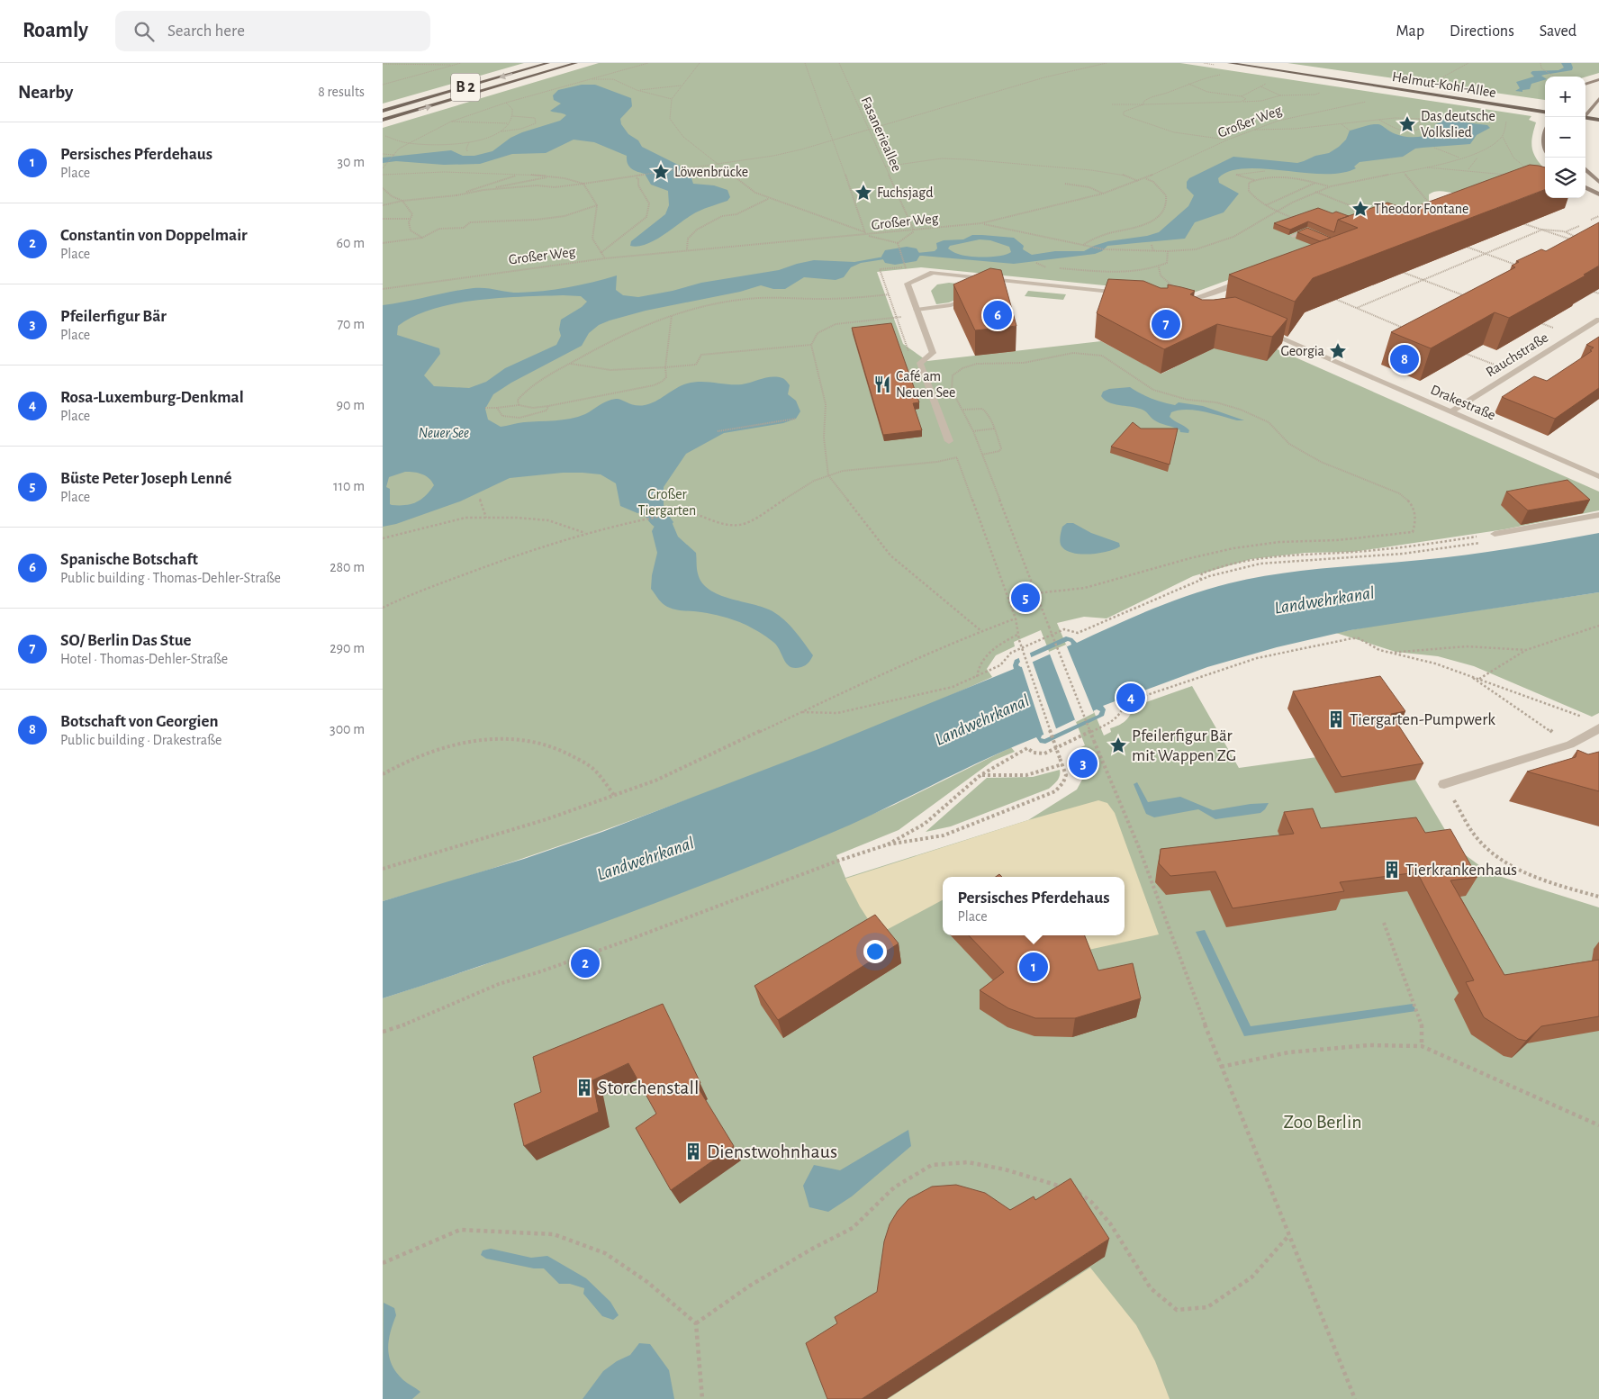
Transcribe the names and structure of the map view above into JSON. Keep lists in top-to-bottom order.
{
  "streets": {
    "main road": ["Helmut-Kohl-Allee", "B 2"],
    "street": ["Rauchstraße", "Drakestraße"],
    "path": ["Großer Weg", "Fasanerieallee"]
  },
  "crossings": [
    ["Großer Weg", "Fasanerieallee"],
    ["Rauchstraße", "Drakestraße"]
  ],
  "water": ["Neuer See", "Landwehrkanal"],
  "parks": ["Großer Tiergarten", "Zoo Berlin"],
  "places": {
    "place": [
      "Das deutsche Volkslied",
      "Löwenbrücke",
      "Fuchsjagd",
      "Theodor Fontane",
      "Georgia",
      "Pfeilerfigur Bär mit Wappen ZG"
    ],
    "restaurant": ["Café am Neuen See"],
    "building": [
      "Tiergarten-Pumpwerk",
      "Tierkrankenhaus",
      "Storchenstall",
      "Dienstwohnhaus"
    ]
  },
  "page": {
    "header": "Roamly",
    "search": "Search here",
    "nav": ["Map", "Directions", "Saved"],
    "heading": ["Nearby", "8 results"],
    "map_buttons": ["+", "−"],
    "list": [
      {
        "mark": "1",
        "name": "Persisches Pferdehaus",
        "note": "Place",
        "value": "30 m"
      },
      {
        "mark": "2",
        "name": "Constantin von Doppelmair",
        "note": "Place",
        "value": "60 m"
      },
      {
        "mark": "3",
        "name": "Pfeilerfigur Bär",
        "note": "Place",
        "value": "70 m"
      },
      {
        "mark": "4",
        "name": "Rosa-Luxemburg-Denkmal",
        "note": "Place",
        "value": "90 m"
      },
      {
        "mark": "5",
        "name": "Büste Peter Joseph Lenné",
        "note": "Place",
        "value": "110 m"
      },
      {
        "mark": "6",
        "name": "Spanische Botschaft",
        "note": "Public building · Thomas-Dehler-Straße",
        "value": "280 m"
      },
      {
        "mark": "7",
        "name": "SO/ Berlin Das Stue",
        "note": "Hotel · Thomas-Dehler-Straße",
        "value": "290 m"
      },
      {
        "mark": "8",
        "name": "Botschaft von Georgien",
        "note": "Public building · Drakestraße",
        "value": "300 m"
      }
    ],
    "pins": [
      "6",
      "7",
      "8",
      "5",
      "4",
      "3",
      "2",
      "1"
    ],
    "popup": ["Persisches Pferdehaus", "Place"]
  }
}
